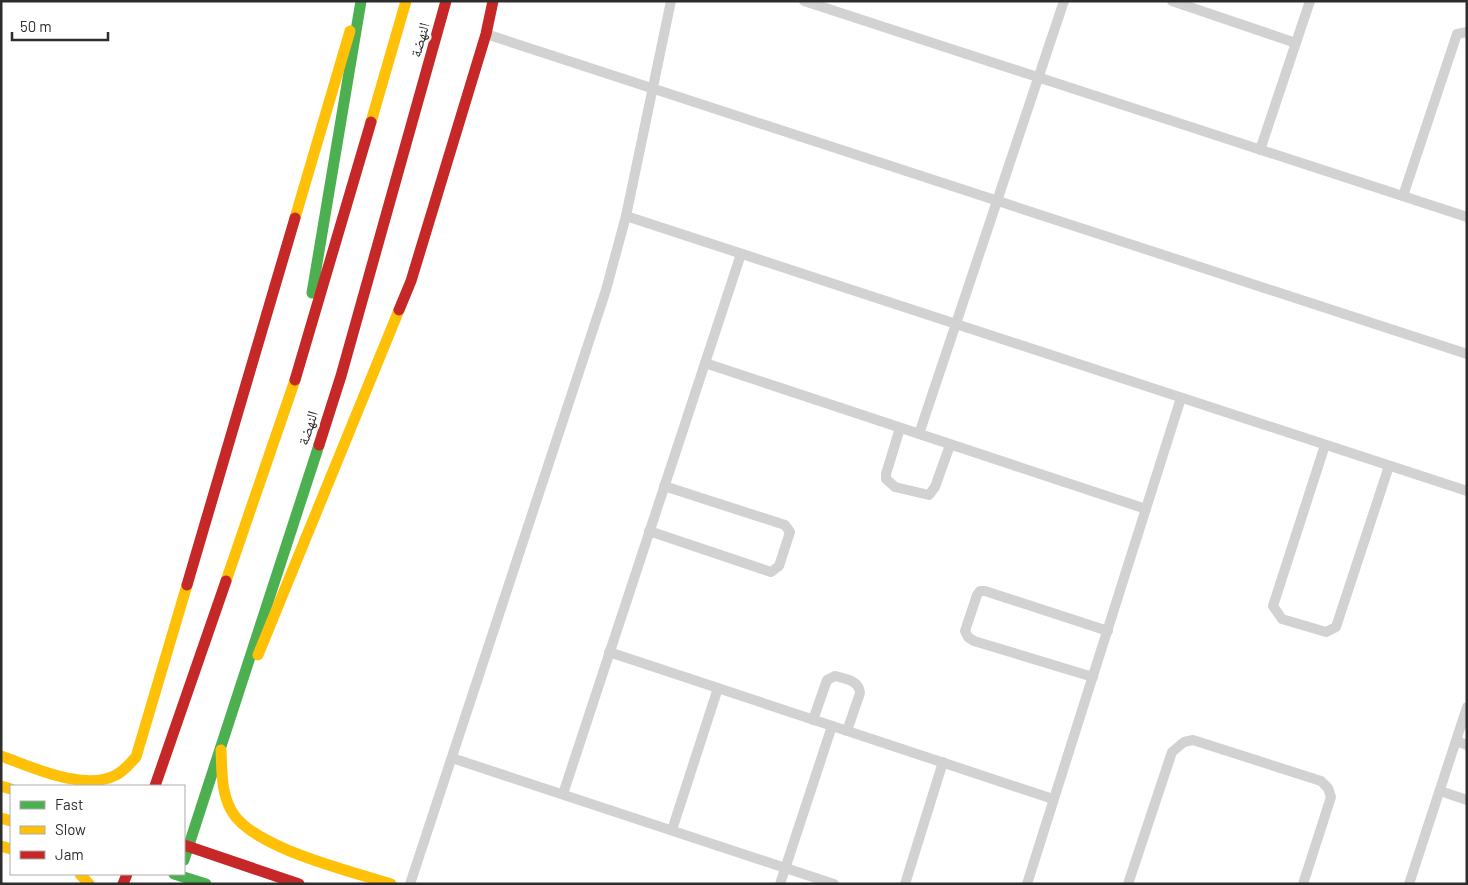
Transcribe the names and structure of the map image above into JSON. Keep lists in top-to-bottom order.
{
  "streets": {
    "main road": ["النهضة"]
  },
  "legend": ["Fast", "Slow", "Jam"],
  "scale_bar": "50 m"
}
